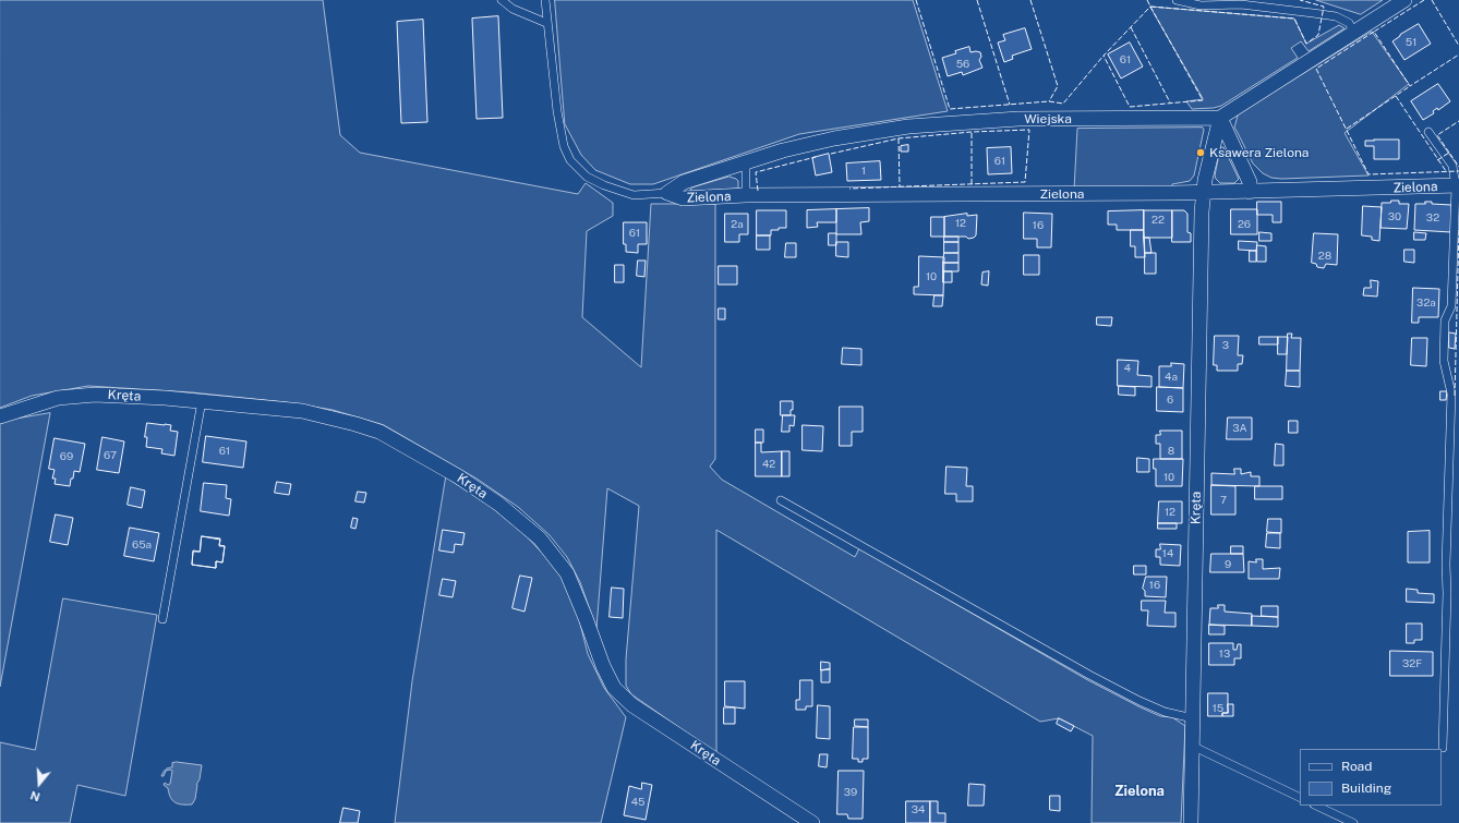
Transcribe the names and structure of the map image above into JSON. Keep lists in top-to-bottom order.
{
  "streets": {
    "street": ["Wiejska", "Zielona", "Kręta"]
  },
  "crossings": [
    ["Wiejska", "Zielona"],
    ["Wiejska", "Kręta"],
    ["Zielona", "Kręta"]
  ],
  "districts": ["Zielona"],
  "places": ["Ksawera Zielona"],
  "house_numbers": [
    "51",
    "61",
    "56",
    "61",
    "1",
    "30",
    "32",
    "22",
    "12",
    "2a",
    "26",
    "16",
    "61",
    "28",
    "10",
    "32a",
    "3",
    "4",
    "4a",
    "6",
    "3A",
    "61",
    "8",
    "67",
    "69",
    "42",
    "10",
    "7",
    "12",
    "65a",
    "14",
    "9",
    "16",
    "13",
    "32F",
    "15",
    "39",
    "45",
    "34"
  ],
  "legend": ["Road", "Building"],
  "north": "bottom"
}
